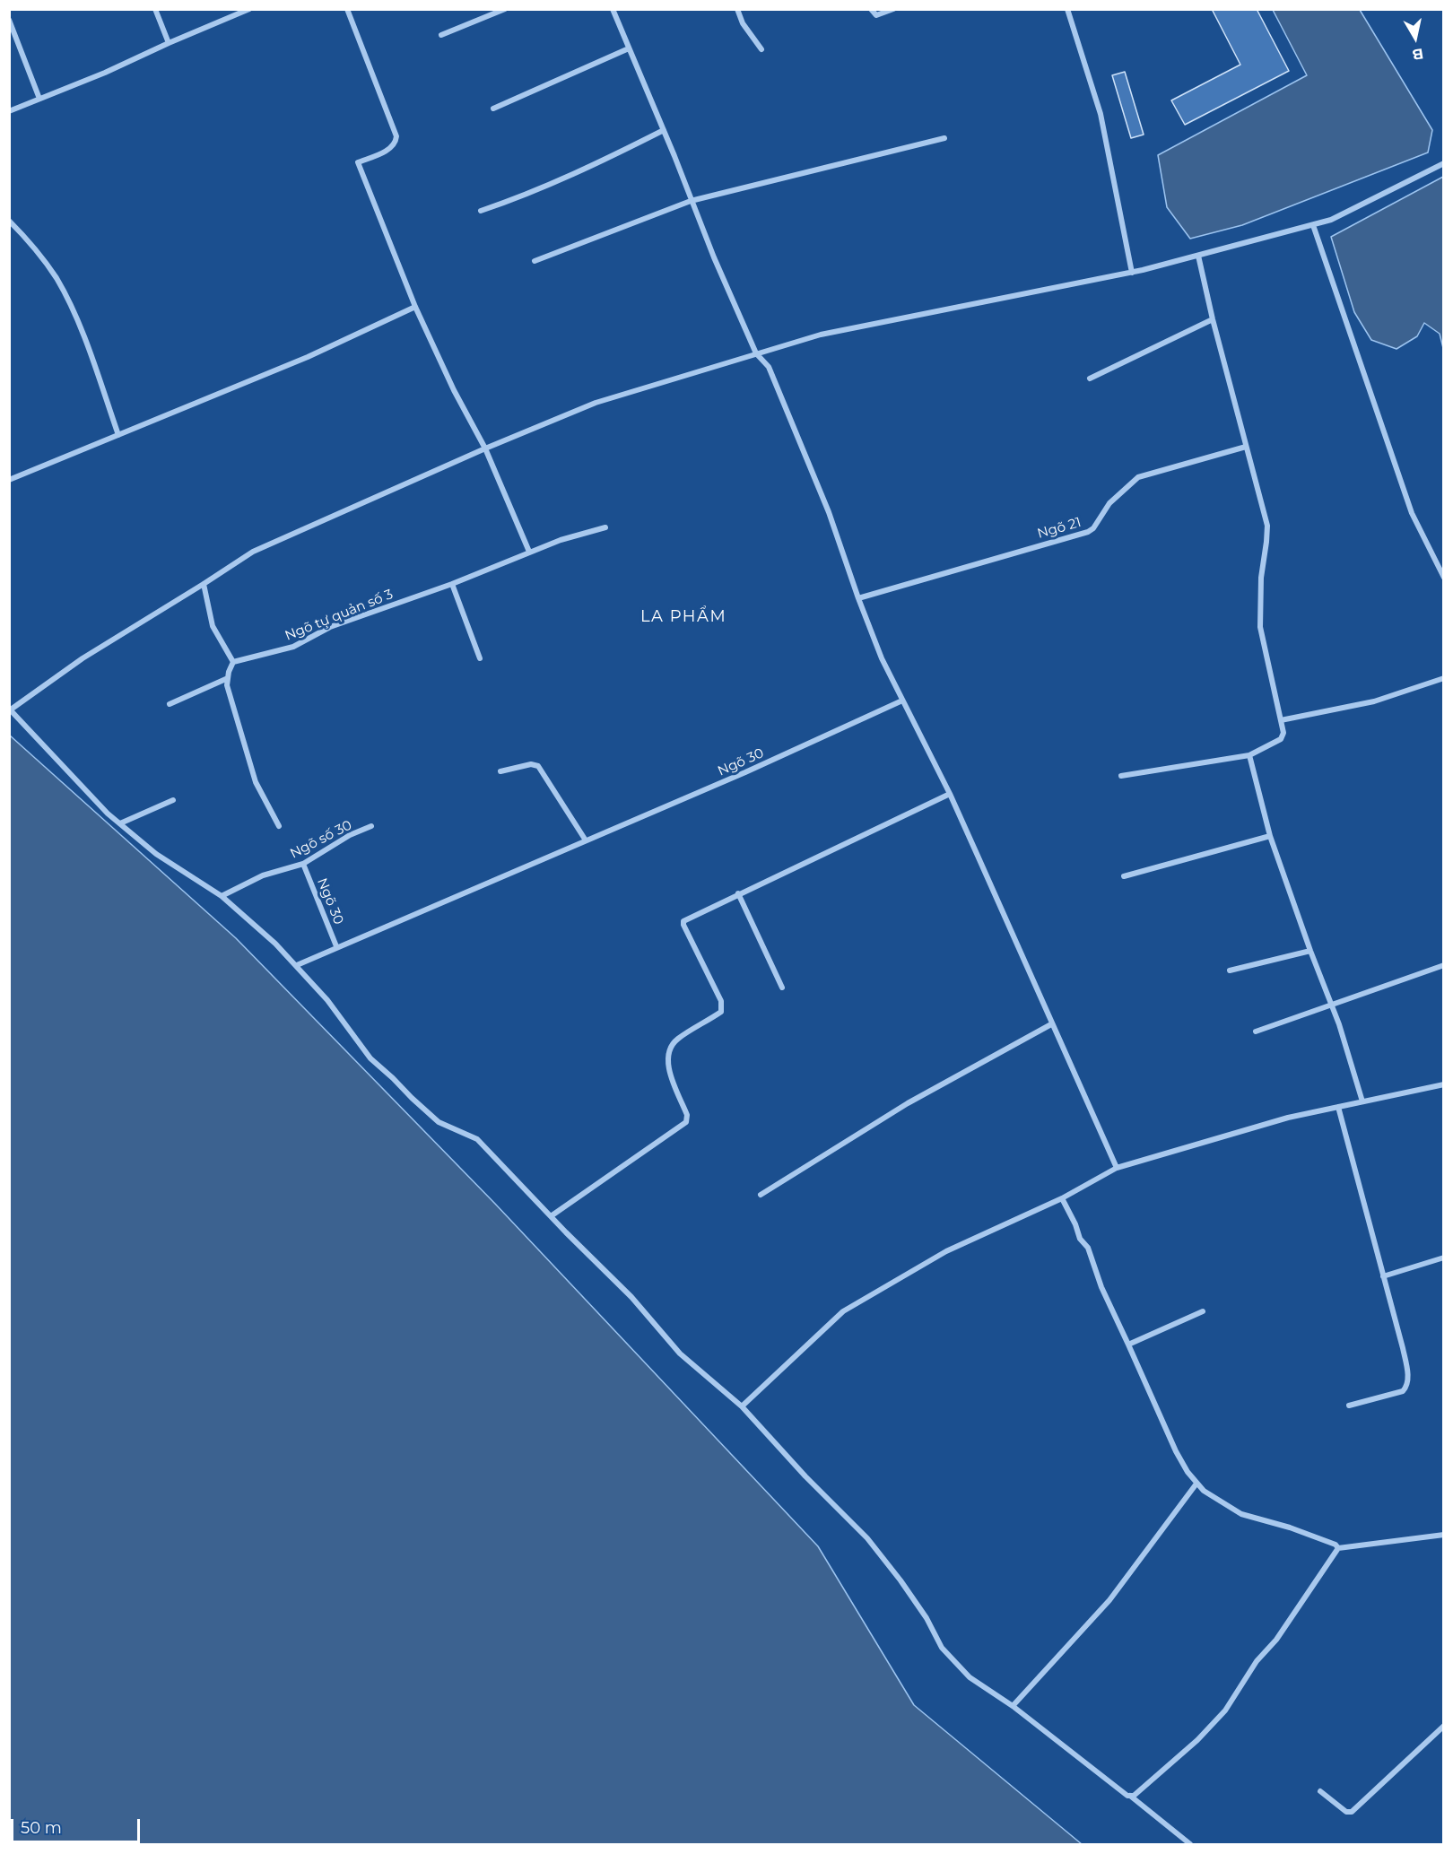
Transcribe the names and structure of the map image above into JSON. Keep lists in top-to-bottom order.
{
  "streets": {
    "street": [
      "Ngõ 21",
      "Ngõ tự quản số 3",
      "Ngõ 30",
      "Ngõ số 30"
    ]
  },
  "crossings": [
    ["Ngõ 30", "Ngõ số 30"]
  ],
  "districts": ["LA PHẨM"],
  "scale_bar": "50 m",
  "north": "bottom"
}
